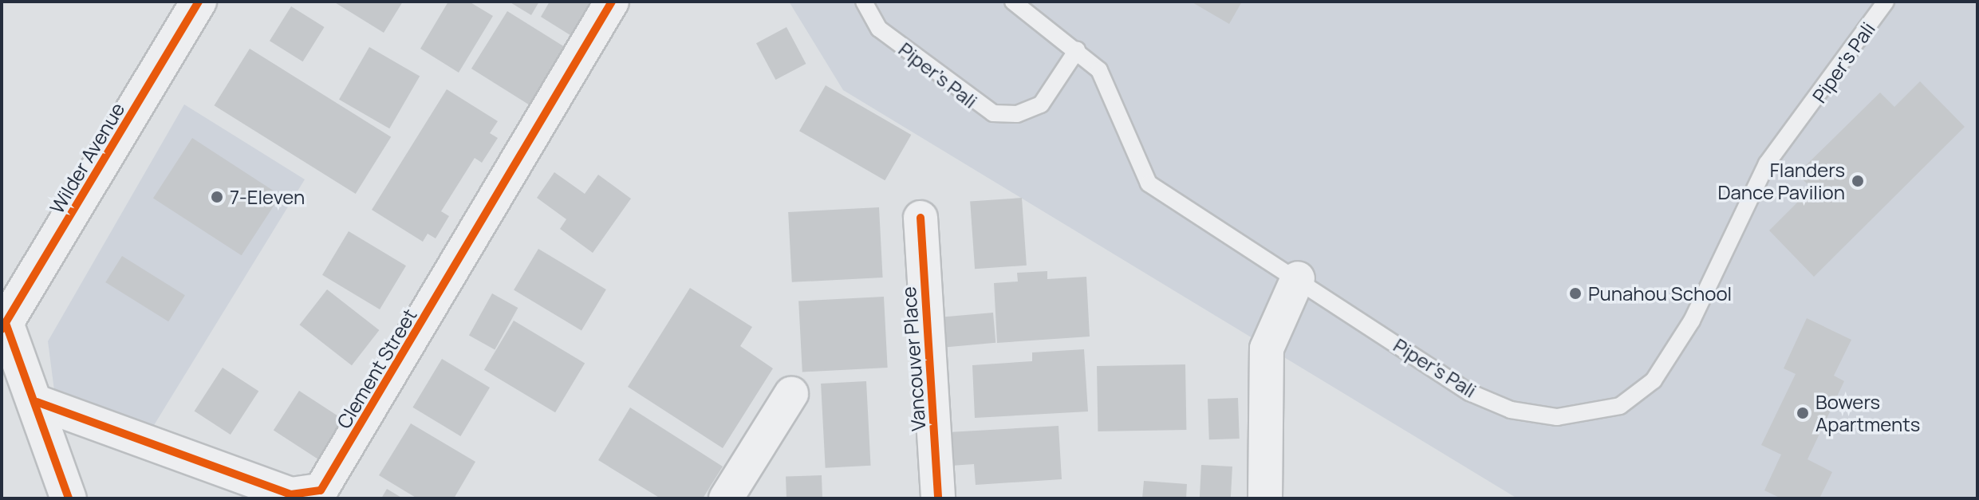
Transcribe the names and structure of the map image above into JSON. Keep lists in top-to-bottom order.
{
  "streets": {
    "street": ["Wilder Avenue", "Vancouver Place", "Clement Street"],
    "lane": ["Piper's Pali"]
  },
  "places": [
    "Flanders Dance Pavilion",
    "7-Eleven",
    "Punahou School",
    "Bowers Apartments"
  ]
}
